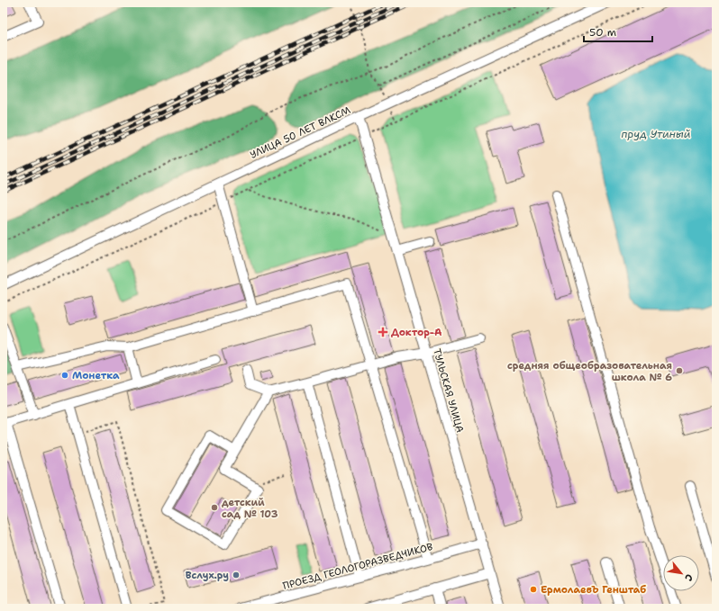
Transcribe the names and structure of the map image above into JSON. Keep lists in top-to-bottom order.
{
  "streets": {
    "street": ["УЛИЦА 50 ЛЕТ ВЛКСМ", "ТУЛЬСКАЯ УЛИЦА", "ПРОЕЗД ГЕОЛОГОРАЗВЕДЧИКОВ"]
  },
  "crossings": [
    ["УЛИЦА 50 ЛЕТ ВЛКСМ", "ТУЛЬСКАЯ УЛИЦА"],
    ["ТУЛЬСКАЯ УЛИЦА", "ПРОЕЗД ГЕОЛОГОРАЗВЕДЧИКОВ"]
  ],
  "water": ["пруд Утиный"],
  "places": {
    "health": ["Доктор-А"],
    "other": [
      "средняя общеобразовательная школа № 6",
      "Монетка",
      "детский сад № 103",
      "Вслух.ру",
      "ЕрмолаевЪ Генштаб"
    ]
  },
  "scale_bar": "50 m",
  "north": "bottom right"
}
